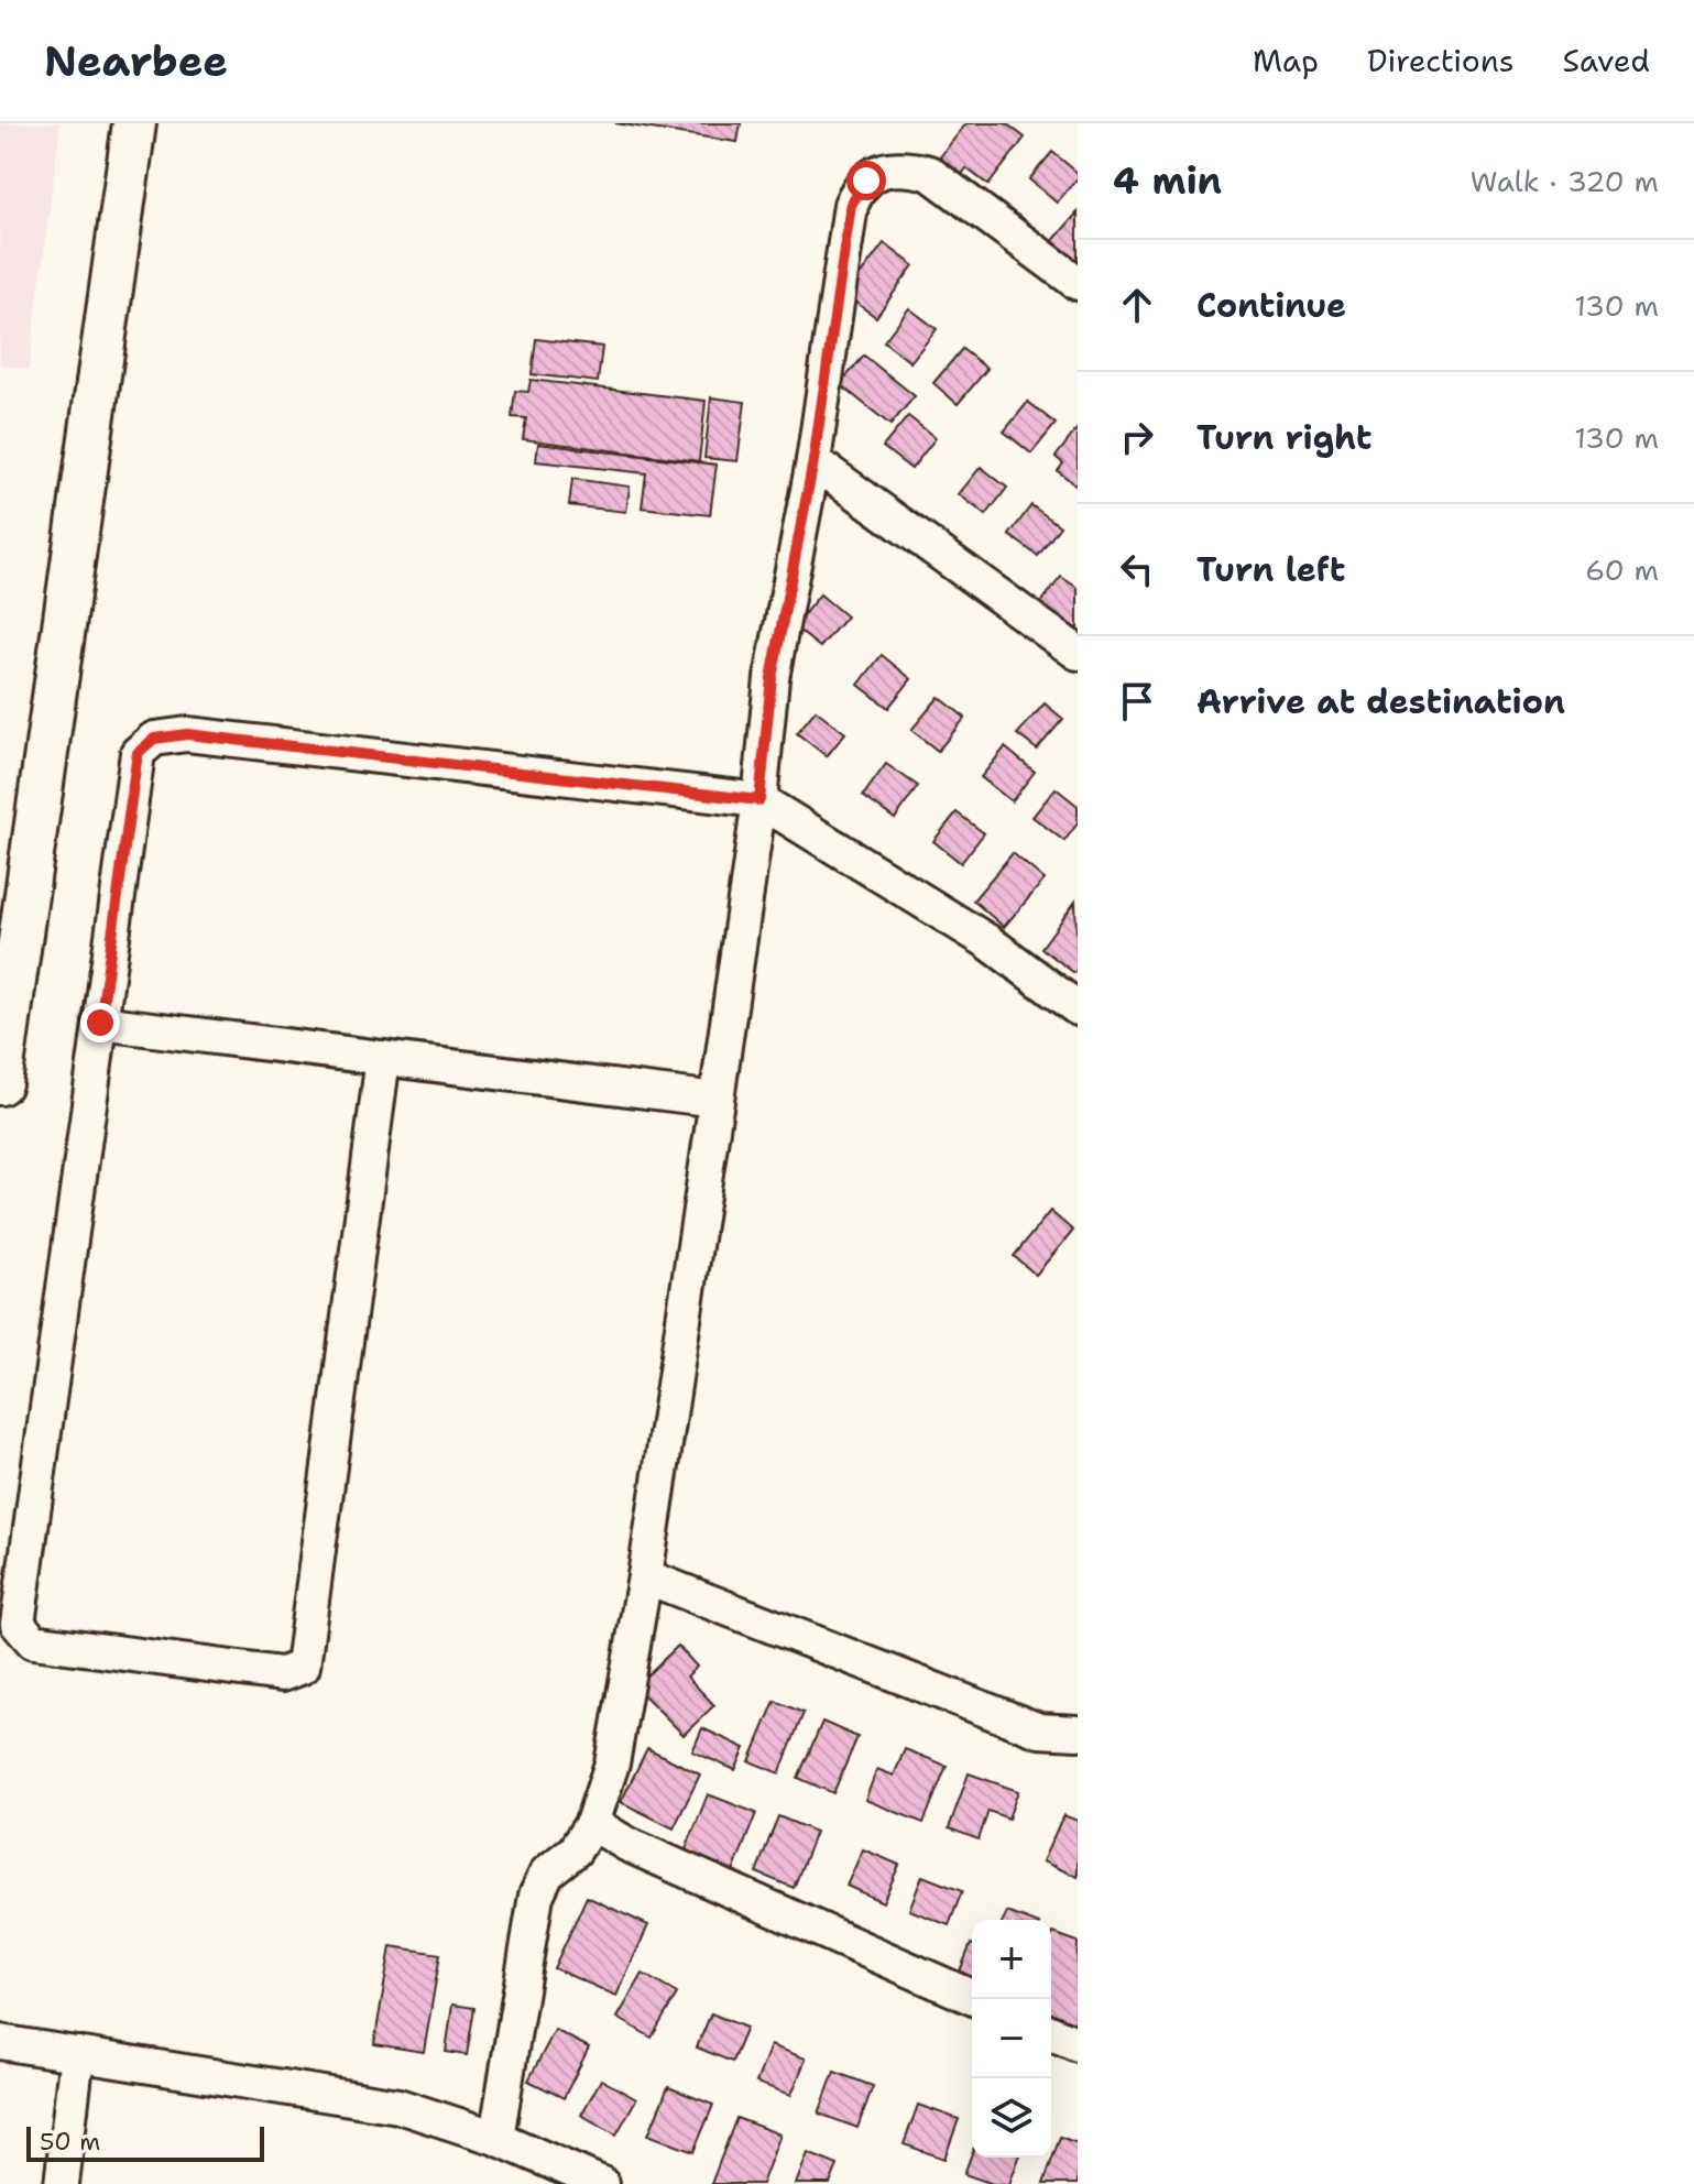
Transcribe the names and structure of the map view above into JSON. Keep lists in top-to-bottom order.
{
  "scale_bar": "50 m",
  "page": {
    "header": "Nearbee",
    "nav": ["Map", "Directions", "Saved"],
    "heading": ["4 min", "Walk · 320 m"],
    "list": [
      ["Continue", "130 m"],
      ["Turn right", "130 m"],
      ["Turn left", "60 m"],
      "Arrive at destination"
    ],
    "map_buttons": ["+", "−"],
    "scale": "50 m"
  }
}
